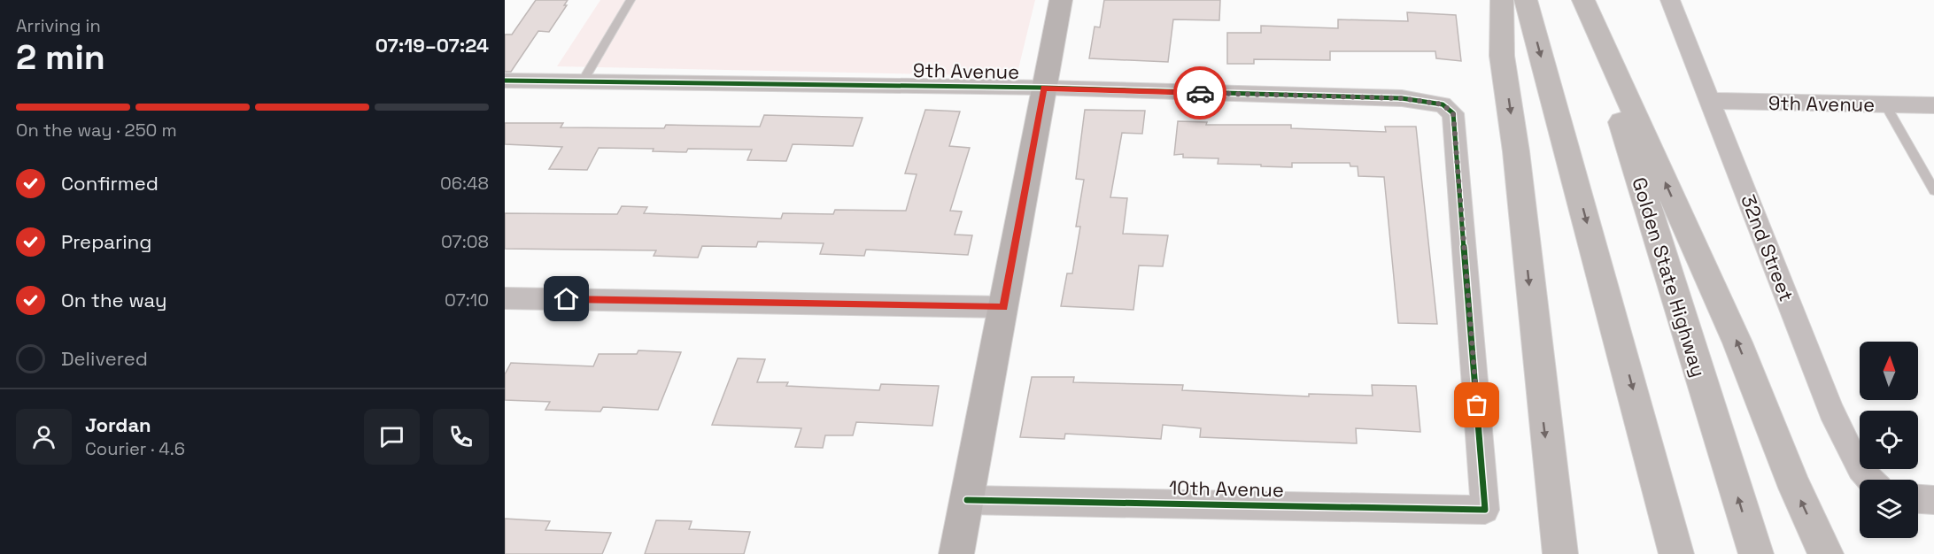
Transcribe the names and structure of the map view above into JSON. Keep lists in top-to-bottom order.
{
  "streets": {
    "highway": ["Golden State Highway"],
    "street": ["9th Avenue", "32nd Street", "10th Avenue"]
  },
  "crossings": [
    ["9th Avenue", "32nd Street"],
    ["9th Avenue", "10th Avenue"]
  ],
  "north": "top",
  "page": {
    "heading": ["2 min", "Arriving in", "07:19–07:24"],
    "panel": ["Jordan", "Courier · 4.6"],
    "bar": "On the way · 250 m",
    "list": [
      ["Confirmed", "06:48"],
      ["Preparing", "07:08"],
      ["On the way", "07:10"],
      "Delivered"
    ]
  }
}
